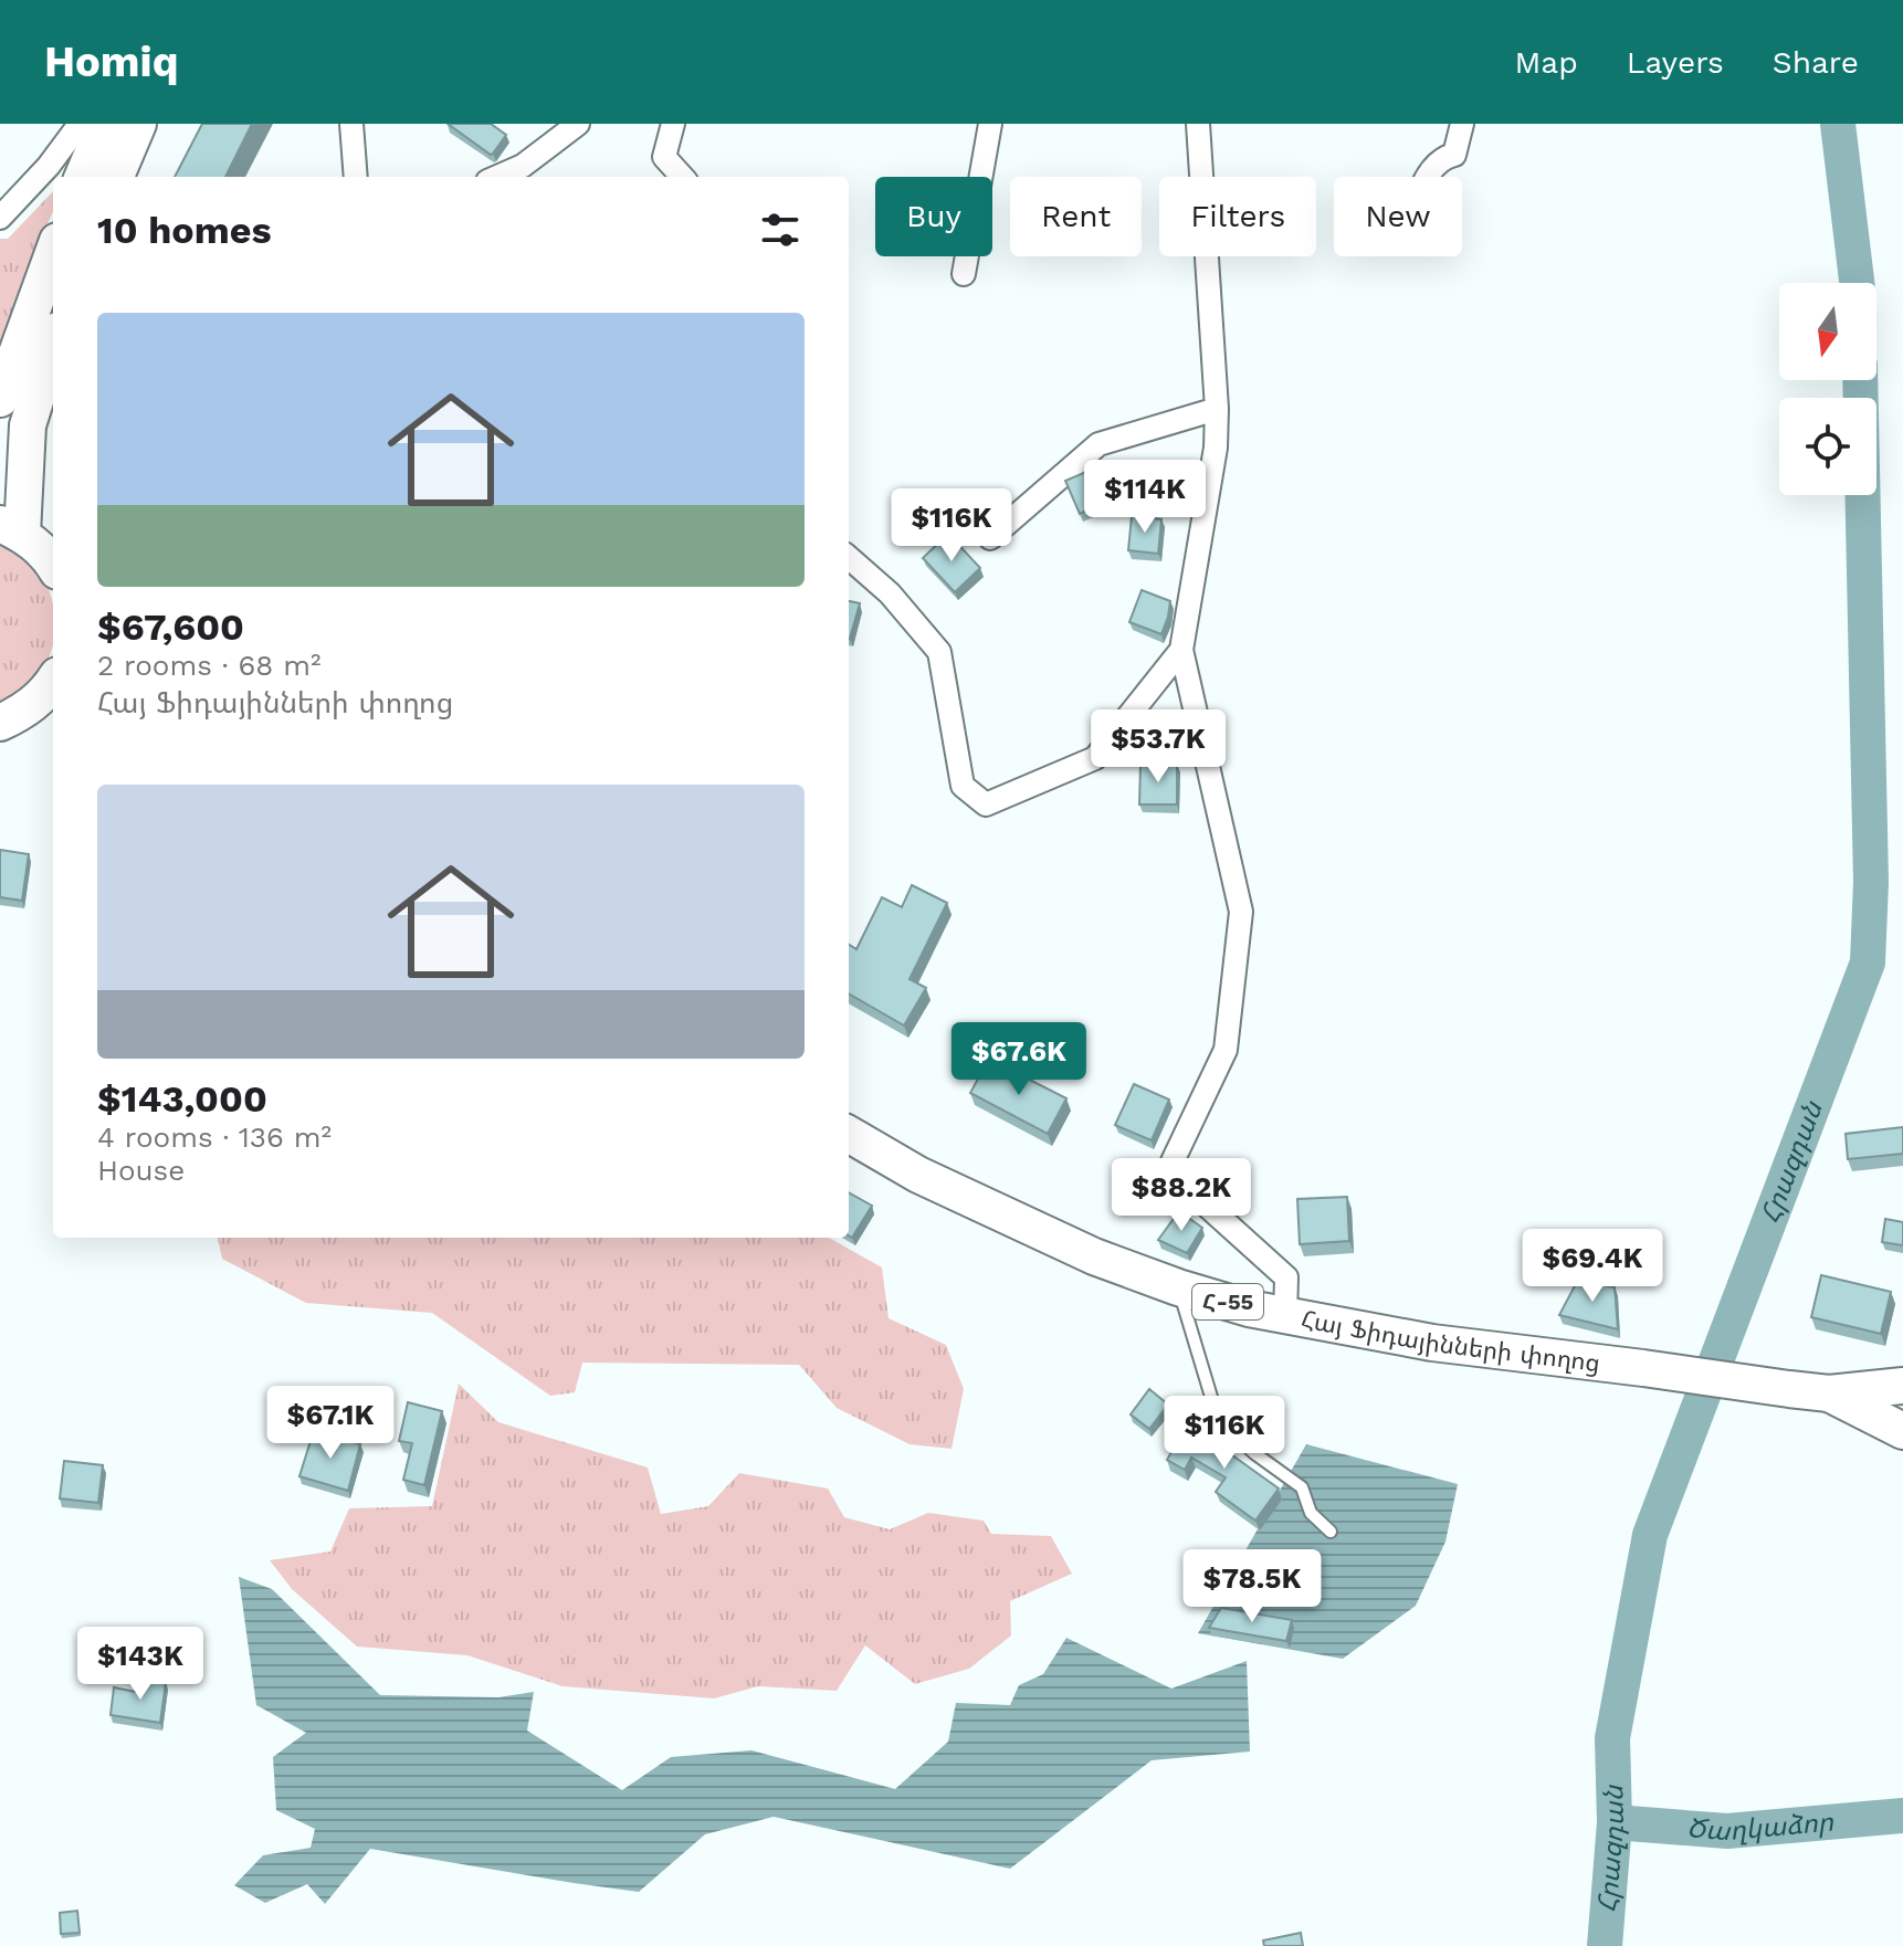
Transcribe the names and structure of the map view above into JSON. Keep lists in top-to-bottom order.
{
  "streets": {
    "main road": ["Հ-55", "Հայ Ֆիդայինների փողոց"]
  },
  "water": ["Հրազդան", "Ծաղկաձոր"],
  "north": "bottom",
  "page": {
    "header": "Homiq",
    "nav": ["Map", "Layers", "Share"],
    "chip": [
      "Buy",
      "Rent",
      "Filters",
      "New"
    ],
    "heading": "10 homes",
    "list": [
      {
        "name": "$67,600",
        "note": "2 rooms · 68 m² · Հայ Ֆիդայինների փողոց"
      },
      {
        "name": "$143,000",
        "note": "4 rooms · 136 m² · House"
      }
    ],
    "price": [
      "$114K",
      "$116K",
      "$53.7K",
      "$67.6K",
      "$88.2K",
      "$69.4K",
      "$67.1K",
      "$116K",
      "$78.5K",
      "$143K"
    ]
  }
}
